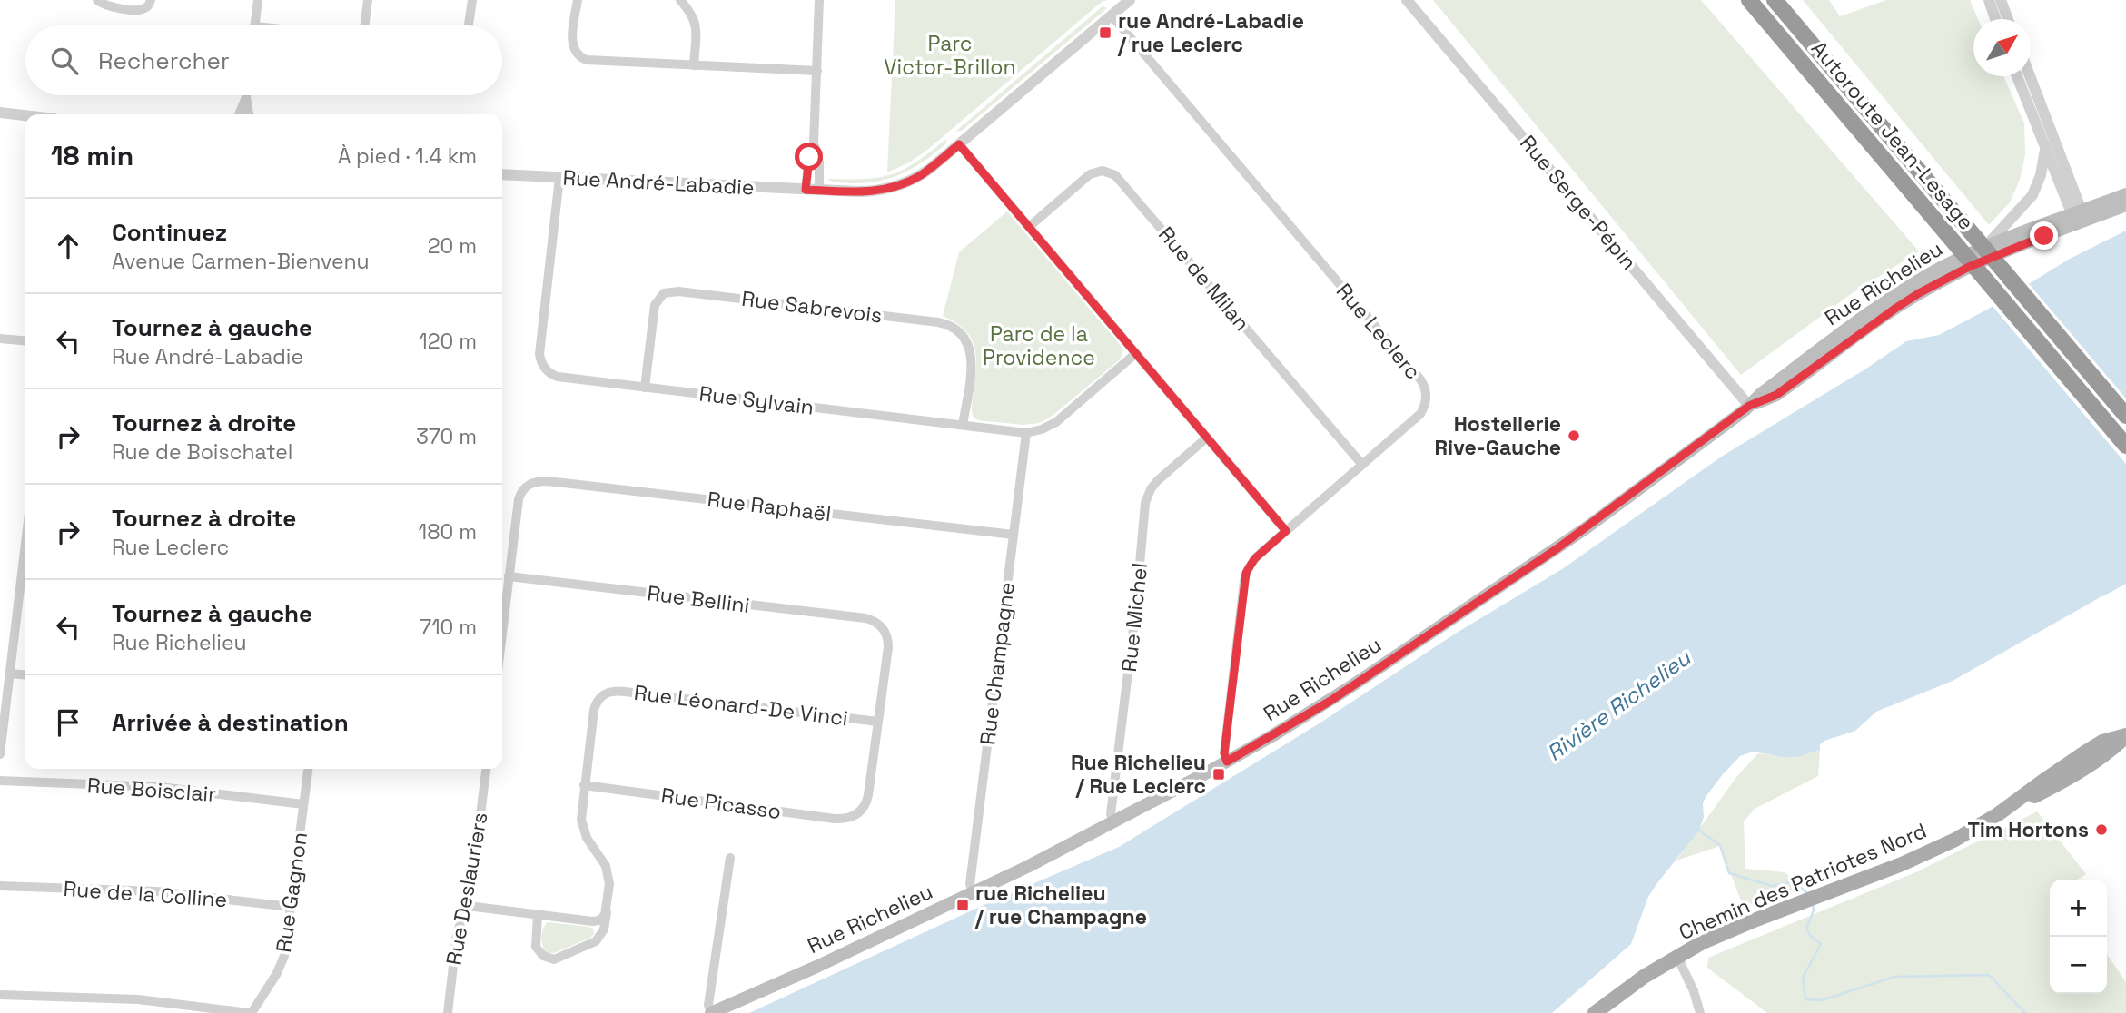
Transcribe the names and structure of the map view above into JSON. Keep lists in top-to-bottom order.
{
  "streets": {
    "highway": ["Autoroute Jean-Lesage"],
    "main road": ["Rue Richelieu", "Chemin des Patriotes Nord"],
    "street": [
      "Rue André-Labadie",
      "Rue Serge-Pépin",
      "Rue de Milan",
      "Rue Sabrevois",
      "Rue Leclerc",
      "Rue Sylvain",
      "Rue Raphaël",
      "Rue Bellini",
      "Rue Michel",
      "Rue Champagne",
      "Rue Léonard-De Vinci",
      "Rue Boisclair",
      "Rue Picasso",
      "Rue Deslauriers",
      "Rue Gagnon",
      "Rue de la Colline"
    ]
  },
  "crossings": [
    ["Rue André-Labadie", "Rue Leclerc"],
    ["Rue André-Labadie", "Rue Sylvain"],
    ["Rue Serge-Pépin", "Rue Richelieu"],
    ["Rue de Milan", "Rue Leclerc"],
    ["Rue Richelieu", "Rue Leclerc"],
    ["Rue Richelieu", "Rue Michel"],
    ["Rue Richelieu", "Rue Champagne"],
    ["Rue Sabrevois", "Rue Sylvain"],
    ["Rue Sylvain", "Rue Champagne"],
    ["Rue Raphaël", "Rue Bellini"],
    ["Rue Raphaël", "Rue Champagne"],
    ["Rue Bellini", "Rue Léonard-De Vinci"],
    ["Rue Bellini", "Rue Picasso"],
    ["Rue Léonard-De Vinci", "Rue Picasso"],
    ["Rue Boisclair", "Rue Gagnon"],
    ["Rue Gagnon", "Rue de la Colline"]
  ],
  "water": ["Rivière Richelieu"],
  "parks": ["Parc Victor-Brillon", "Parc de la Providence"],
  "places": {
    "transit": ["rue André-Labadie / rue Leclerc", "Rue Richelieu / Rue Leclerc", "rue Richelieu / rue Champagne"],
    "other": ["Hostellerie Rive-Gauche", "Tim Hortons"]
  },
  "north": "top right",
  "page": {
    "search": "Rechercher",
    "heading": ["18 min", "À pied · 1.4 km"],
    "list": [
      ["Continuez", "Avenue Carmen-Bienvenu", "20 m"],
      ["Tournez à gauche", "Rue André-Labadie", "120 m"],
      ["Tournez à droite", "Rue de Boischatel", "370 m"],
      ["Tournez à droite", "Rue Leclerc", "180 m"],
      ["Tournez à gauche", "Rue Richelieu", "710 m"],
      "Arrivée à destination"
    ],
    "map_buttons": ["+", "−"]
  }
}
